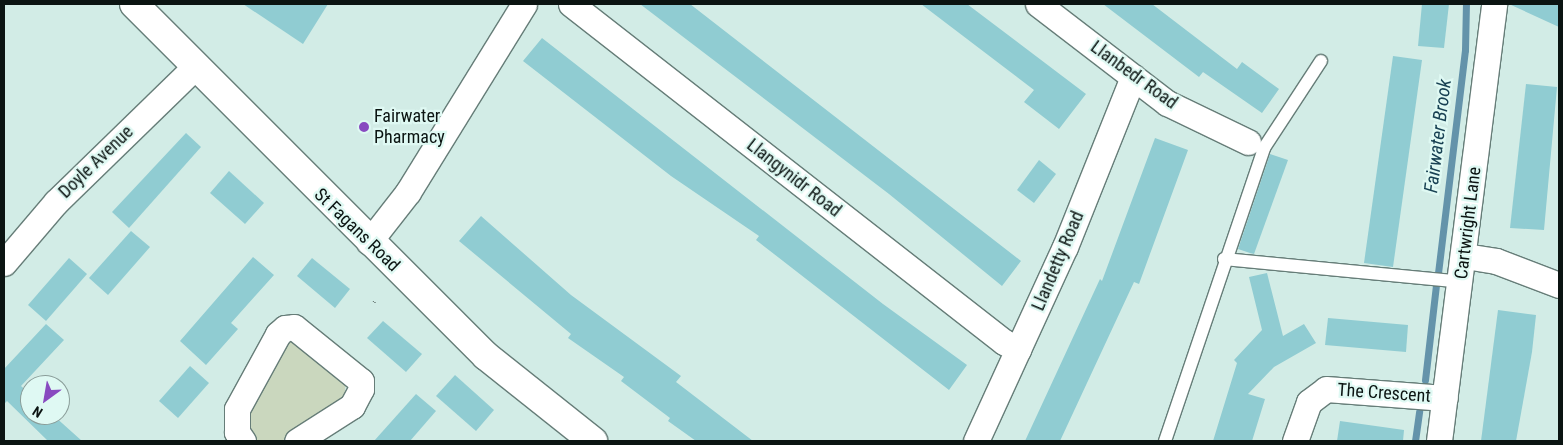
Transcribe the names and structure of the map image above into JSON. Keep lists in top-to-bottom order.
{
  "streets": {
    "street": [
      "Llanbedr Road",
      "Doyle Avenue",
      "Llangynidr Road",
      "Cartwright Lane",
      "St Fagans Road",
      "Llandetty Road",
      "The Crescent"
    ]
  },
  "crossings": [
    ["Llanbedr Road", "Llandetty Road"],
    ["Doyle Avenue", "St Fagans Road"],
    ["Llangynidr Road", "Llandetty Road"],
    ["Cartwright Lane", "The Crescent"]
  ],
  "water": ["Fairwater Brook"],
  "places": ["Fairwater Pharmacy"],
  "north": "bottom left"
}
